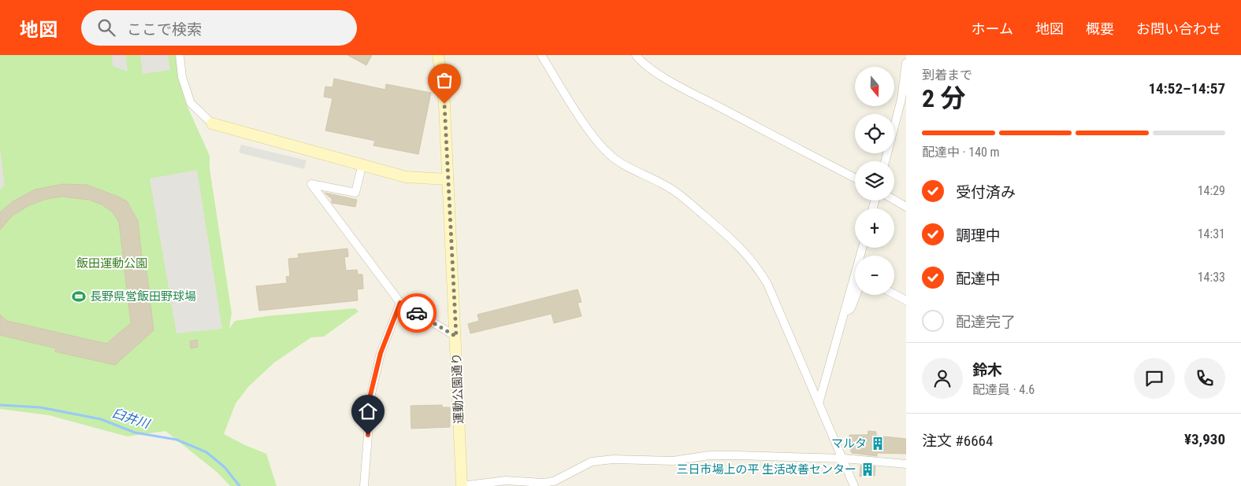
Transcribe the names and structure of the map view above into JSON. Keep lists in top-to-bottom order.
{
  "streets": {
    "street": ["運動公園通り"]
  },
  "water": ["臼井川"],
  "parks": ["飯田運動公園"],
  "places": {
    "sports": ["長野県営飯田野球場"],
    "building": ["マルタ", "三日市場上の平 生活改善センター"]
  },
  "north": "bottom",
  "page": {
    "header": "地図",
    "search": "ここで検索",
    "nav": [
      "ホーム",
      "地図",
      "概要",
      "お問い合わせ"
    ],
    "heading": ["2 分", "到着まで", "14:52–14:57"],
    "panel": [
      "鈴木",
      "配達員 · 4.6",
      "注文 #6664",
      "¥3,930"
    ],
    "map_buttons": ["+", "−"],
    "bar": "配達中 · 140 m",
    "list": [
      ["受付済み", "14:29"],
      ["調理中", "14:31"],
      ["配達中", "14:33"],
      "配達完了"
    ]
  }
}
